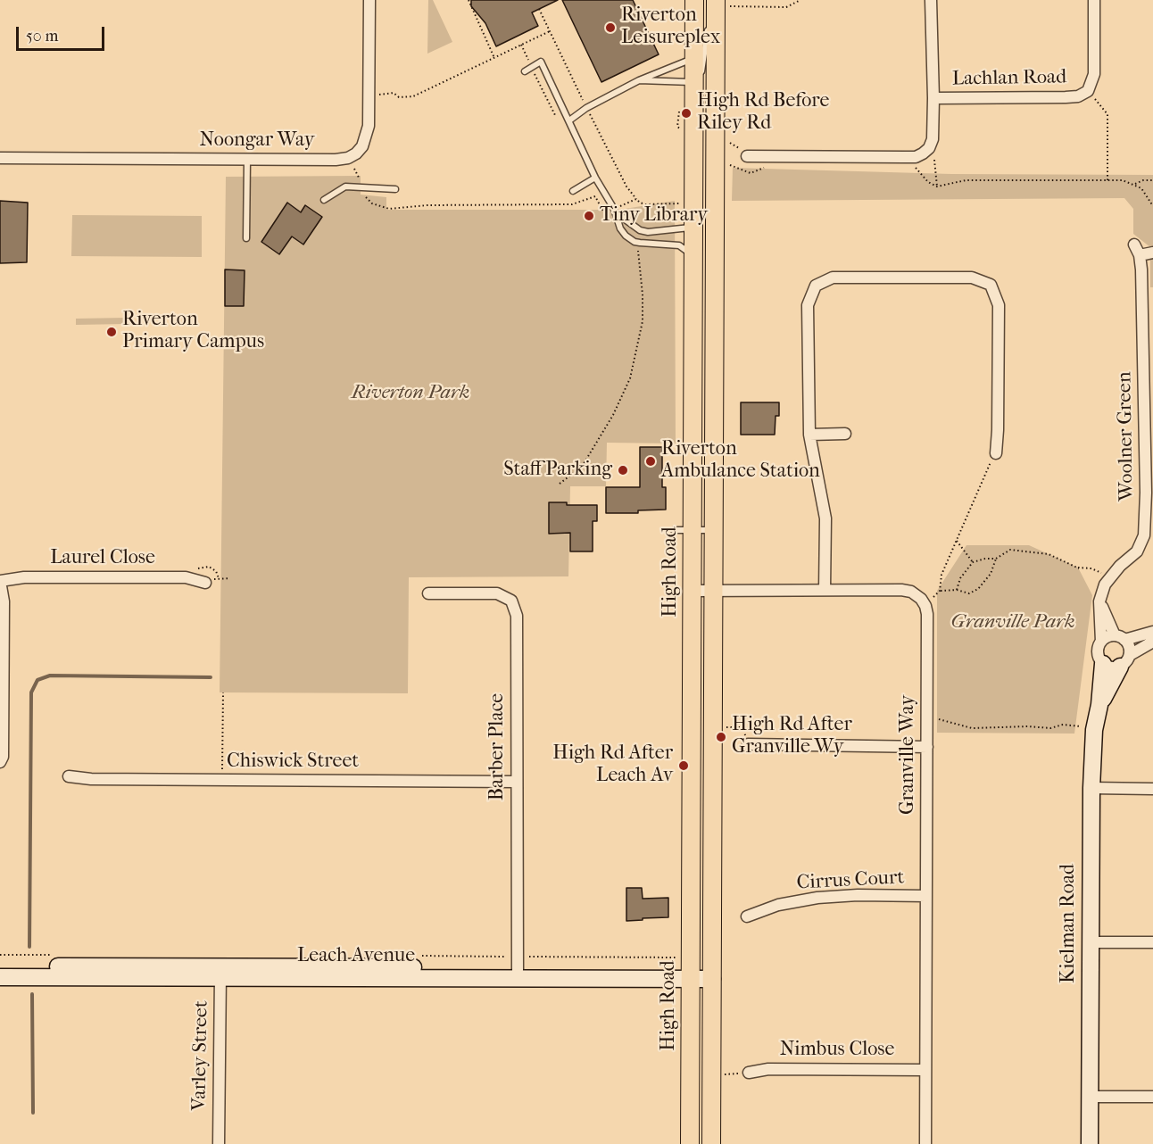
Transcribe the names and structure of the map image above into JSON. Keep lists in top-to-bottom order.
{
  "streets": {
    "main road": ["High Road"],
    "street": [
      "Lachlan Road",
      "Noongar Way",
      "Woolner Green",
      "Laurel Close",
      "Barber Place",
      "Granville Way",
      "Chiswick Street",
      "Cirrus Court",
      "Kielman Road",
      "Leach Avenue",
      "Nimbus Close",
      "Varley Street"
    ]
  },
  "crossings": [
    ["Woolner Green", "Kielman Road"],
    ["High Road", "Leach Avenue"],
    ["Barber Place", "Chiswick Street"],
    ["Barber Place", "Leach Avenue"],
    ["Granville Way", "Cirrus Court"],
    ["Granville Way", "Nimbus Close"],
    ["Leach Avenue", "Varley Street"]
  ],
  "parks": ["Riverton Park", "Granville Park"],
  "places": [
    "Riverton Leisureplex",
    "High Rd Before Riley Rd",
    "Tiny Library",
    "Riverton Primary Campus",
    "Riverton Ambulance Station",
    "Staff Parking",
    "High Rd After Granville Wy",
    "High Rd After Leach Av"
  ],
  "scale_bar": "50 m"
}
